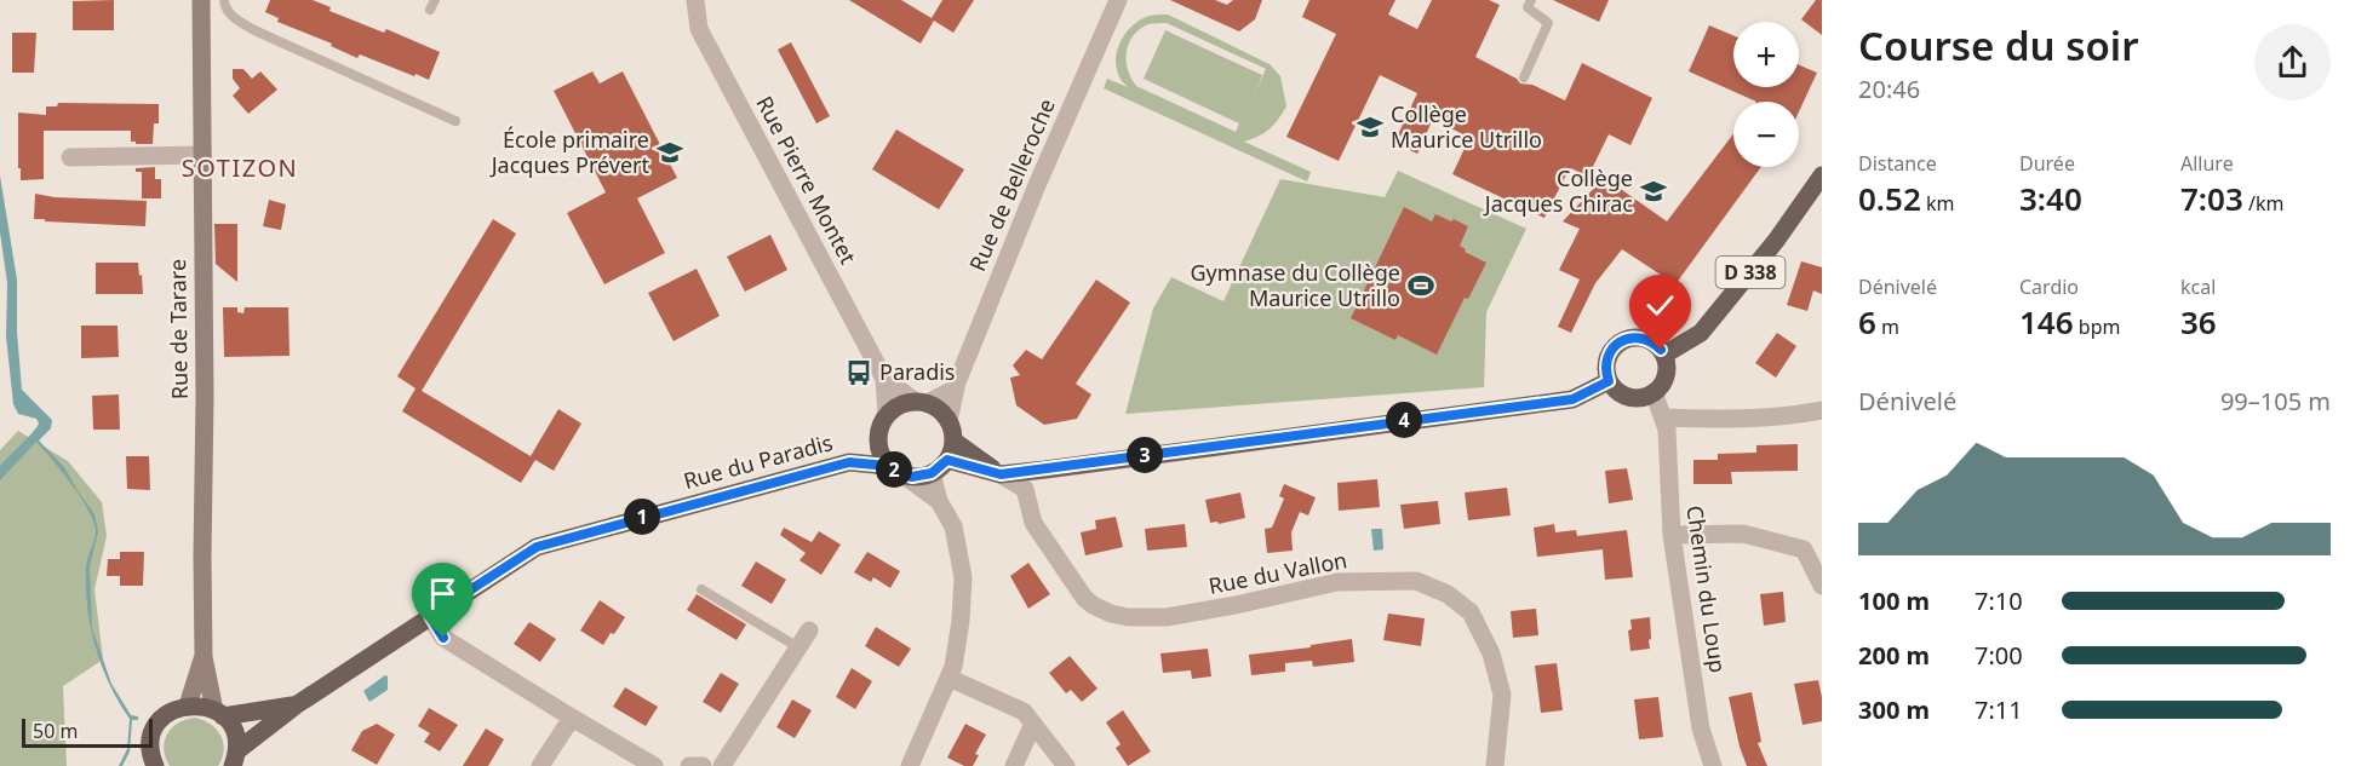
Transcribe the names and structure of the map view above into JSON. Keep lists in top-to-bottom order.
{
  "streets": {
    "main road": ["D 338", "Rue de Tarare", "Rue du Paradis"],
    "street": [
      "Rue Pierre Montet",
      "Rue de Belleroche",
      "Rue du Vallon",
      "Chemin du Loup"
    ]
  },
  "crossings": [
    ["Rue Pierre Montet", "Rue de Belleroche"],
    ["Rue Pierre Montet", "Rue du Paradis"],
    ["Rue de Belleroche", "Rue du Paradis"],
    ["D 338", "Chemin du Loup"],
    ["Rue de Tarare", "Rue du Paradis"]
  ],
  "districts": ["SOTIZON"],
  "places": {
    "school or university": ["Collège Maurice Utrillo", "École primaire Jacques Prévert", "Collège Jacques Chirac"],
    "sports": ["Gymnase du Collège Maurice Utrillo"],
    "bus stop": ["Paradis"]
  },
  "scale_bar": "50 m",
  "page": {
    "heading": ["Course du soir", "20:46"],
    "map_buttons": ["+", "−"],
    "stats": [
      ["Distance", "0.52 km"],
      ["Durée", "3:40"],
      ["Allure", "7:03 /km"],
      ["Dénivelé", "6 m"],
      ["Cardio", "146 bpm"],
      ["kcal", "36"]
    ],
    "chart": ["Dénivelé", "99–105 m"],
    "pins": [
      "4",
      "3",
      "2",
      "1"
    ],
    "list": [
      {
        "name": "100 m",
        "note": "7:10"
      },
      {
        "name": "200 m",
        "note": "7:00"
      },
      {
        "name": "300 m",
        "note": "7:11"
      }
    ],
    "scale": "50 m"
  }
}
